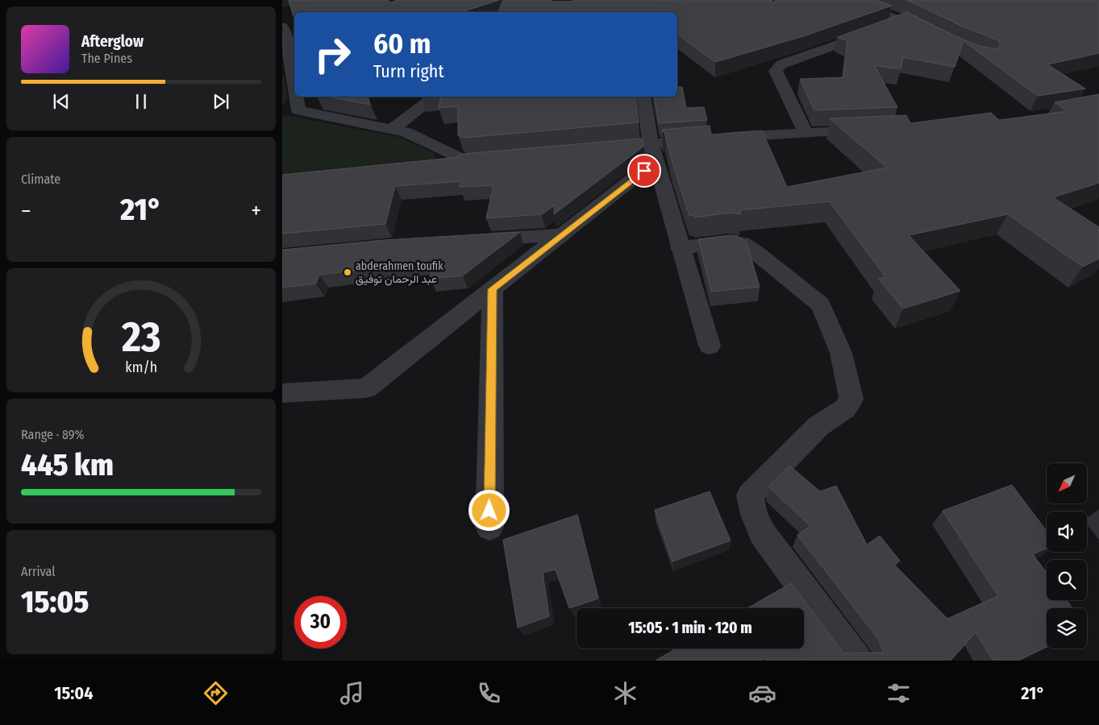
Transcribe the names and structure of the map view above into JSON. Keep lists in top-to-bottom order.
{
  "places": ["abderahmen toufik عبد الرحمان توفيق"],
  "north": "bottom left",
  "page": {
    "turn": ["60 m", "Turn right"],
    "song": ["Afterglow", "The Pines"],
    "tile": [
      "Climate",
      ["Range · 89%", "445 km"],
      ["Arrival", "15:05"]
    ],
    "heat": ["−", "21°", "+"],
    "limit": "30",
    "trip": "15:05 · 1 min · 120 m",
    "tabs": ["15:04", "21°"],
    "gauge": ["23", "km/h"]
  }
}
